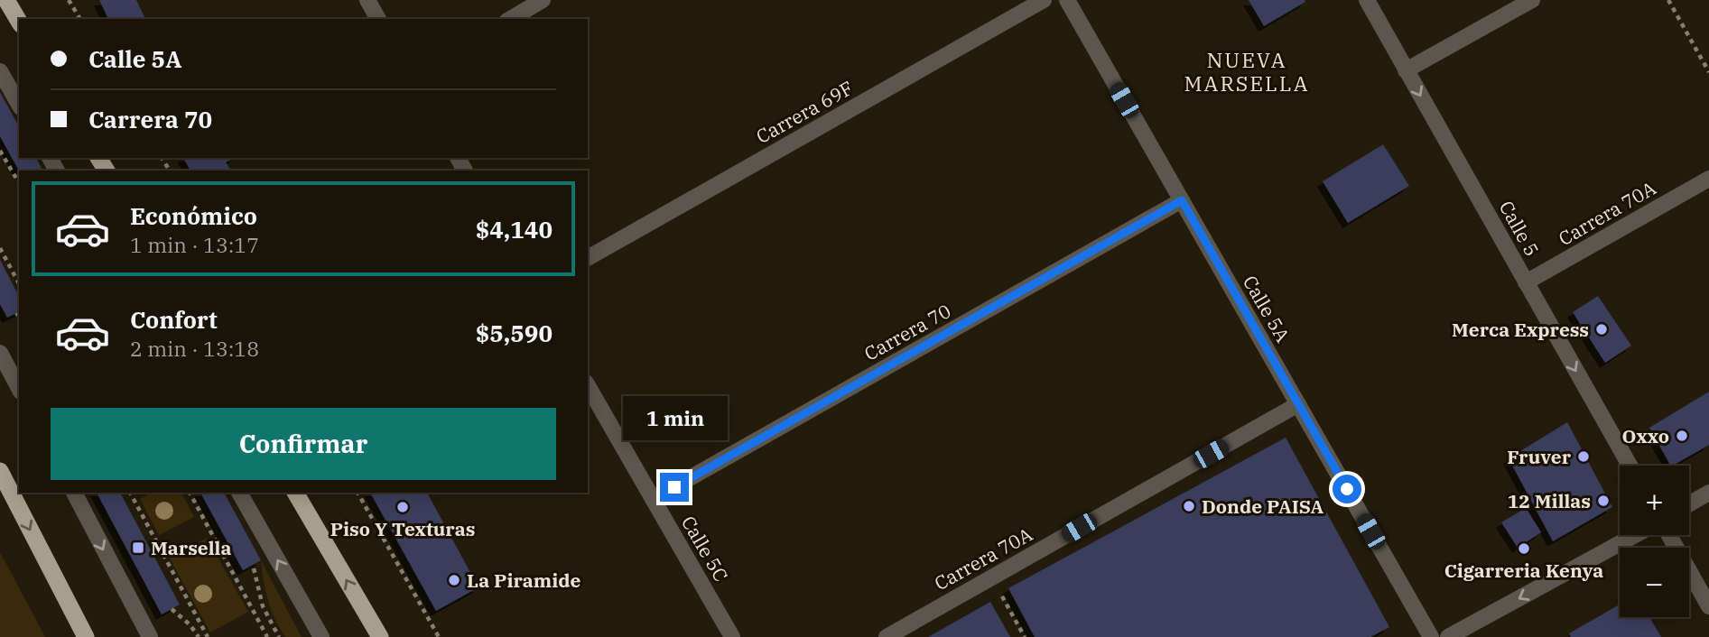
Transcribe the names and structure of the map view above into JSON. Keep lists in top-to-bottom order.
{
  "streets": {
    "street": [
      "Carrera 69F",
      "Carrera 70A",
      "Calle 5",
      "Calle 5A",
      "Carrera 70",
      "Calle 5C"
    ]
  },
  "crossings": [
    ["Carrera 70A", "Calle 5"],
    ["Carrera 70A", "Calle 5A"],
    ["Calle 5A", "Carrera 70"],
    ["Carrera 70", "Calle 5C"]
  ],
  "one_way": ["Calle 5"],
  "districts": ["NUEVA MARSELLA"],
  "places": {
    "other": [
      "Merca Express",
      "Oxxo",
      "Fruver",
      "12 Millas",
      "Donde PAISA",
      "Piso Y Texturas",
      "Cigarreria Kenya",
      "La Piramide"
    ],
    "transit": ["Marsella"]
  },
  "page": {
    "banner": ["Calle 5A", "Carrera 70"],
    "list": [
      {
        "name": "Económico",
        "note": "1 min · 13:17",
        "value": "$4,140"
      },
      {
        "name": "Confort",
        "note": "2 min · 13:18",
        "value": "$5,590"
      }
    ],
    "buttons": "Confirmar",
    "bubble": "1 min",
    "map_buttons": ["+", "−"]
  }
}
